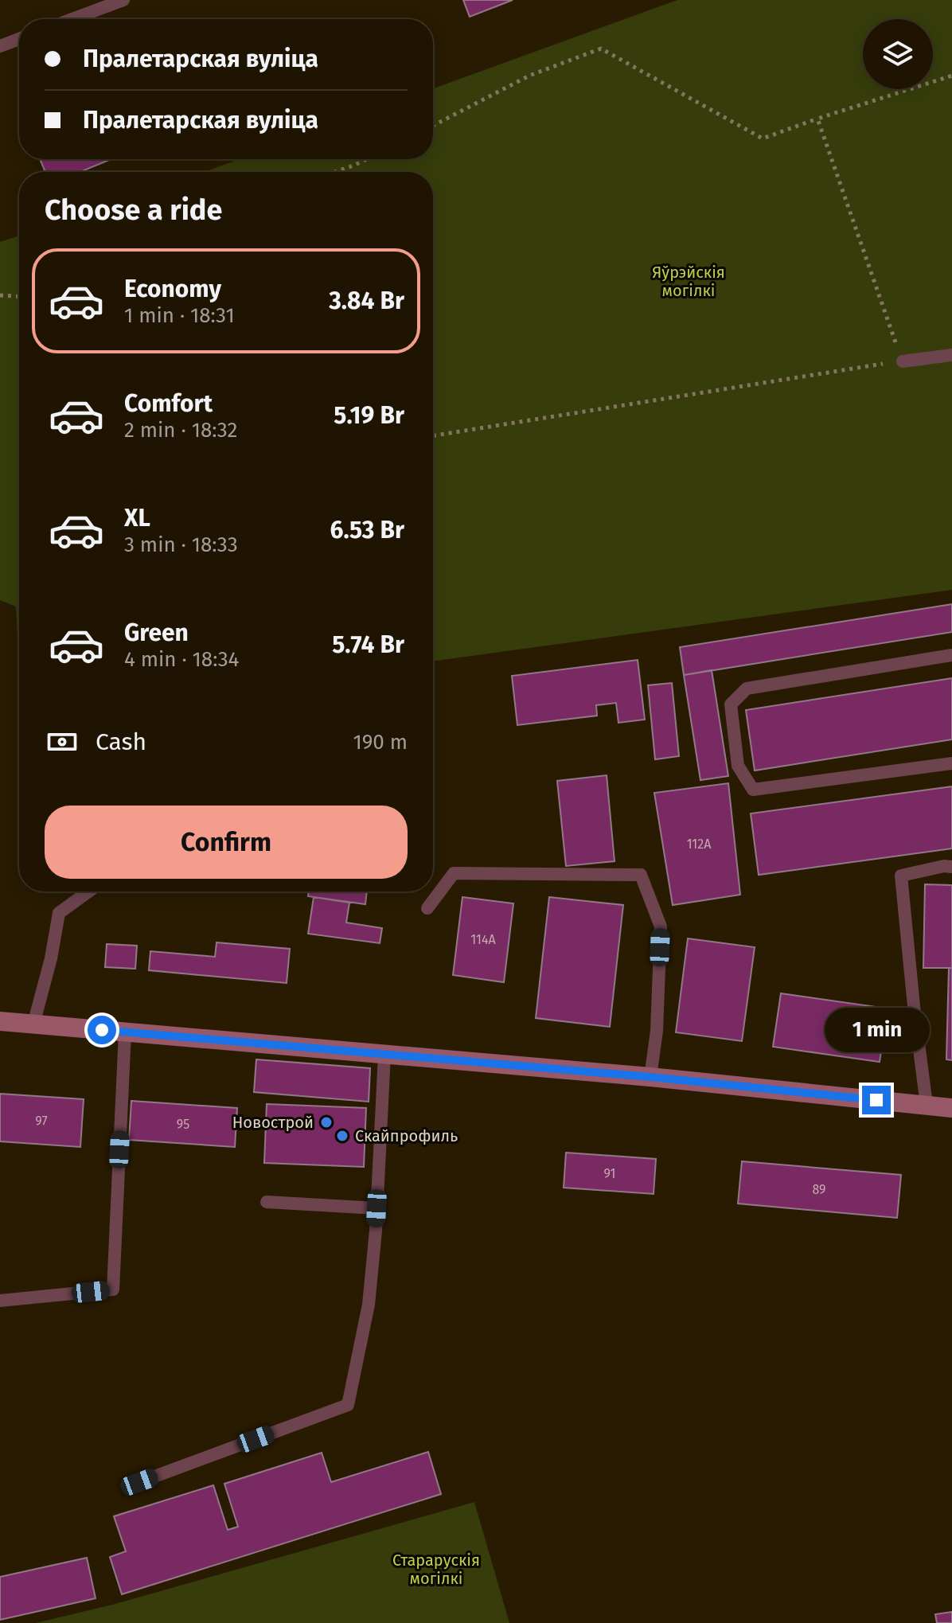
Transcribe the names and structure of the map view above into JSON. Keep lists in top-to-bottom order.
{
  "parks": ["Яўрэйскія могілкі", "Старарускія могілкі"],
  "places": ["Новострой", "Скайпрофиль"],
  "house_numbers": [
    "112А",
    "114А",
    "97",
    "95",
    "91",
    "89"
  ],
  "page": {
    "banner": ["Пралетарская вуліца", "Пралетарская вуліца"],
    "heading": "Choose a ride",
    "list": [
      {
        "name": "Economy",
        "note": "1 min · 18:31",
        "value": "3.84 Br"
      },
      {
        "name": "Comfort",
        "note": "2 min · 18:32",
        "value": "5.19 Br"
      },
      {
        "name": "XL",
        "note": "3 min · 18:33",
        "value": "6.53 Br"
      },
      {
        "name": "Green",
        "note": "4 min · 18:34",
        "value": "5.74 Br"
      }
    ],
    "pay": ["Cash", "190 m"],
    "buttons": "Confirm",
    "bubble": "1 min"
  }
}
